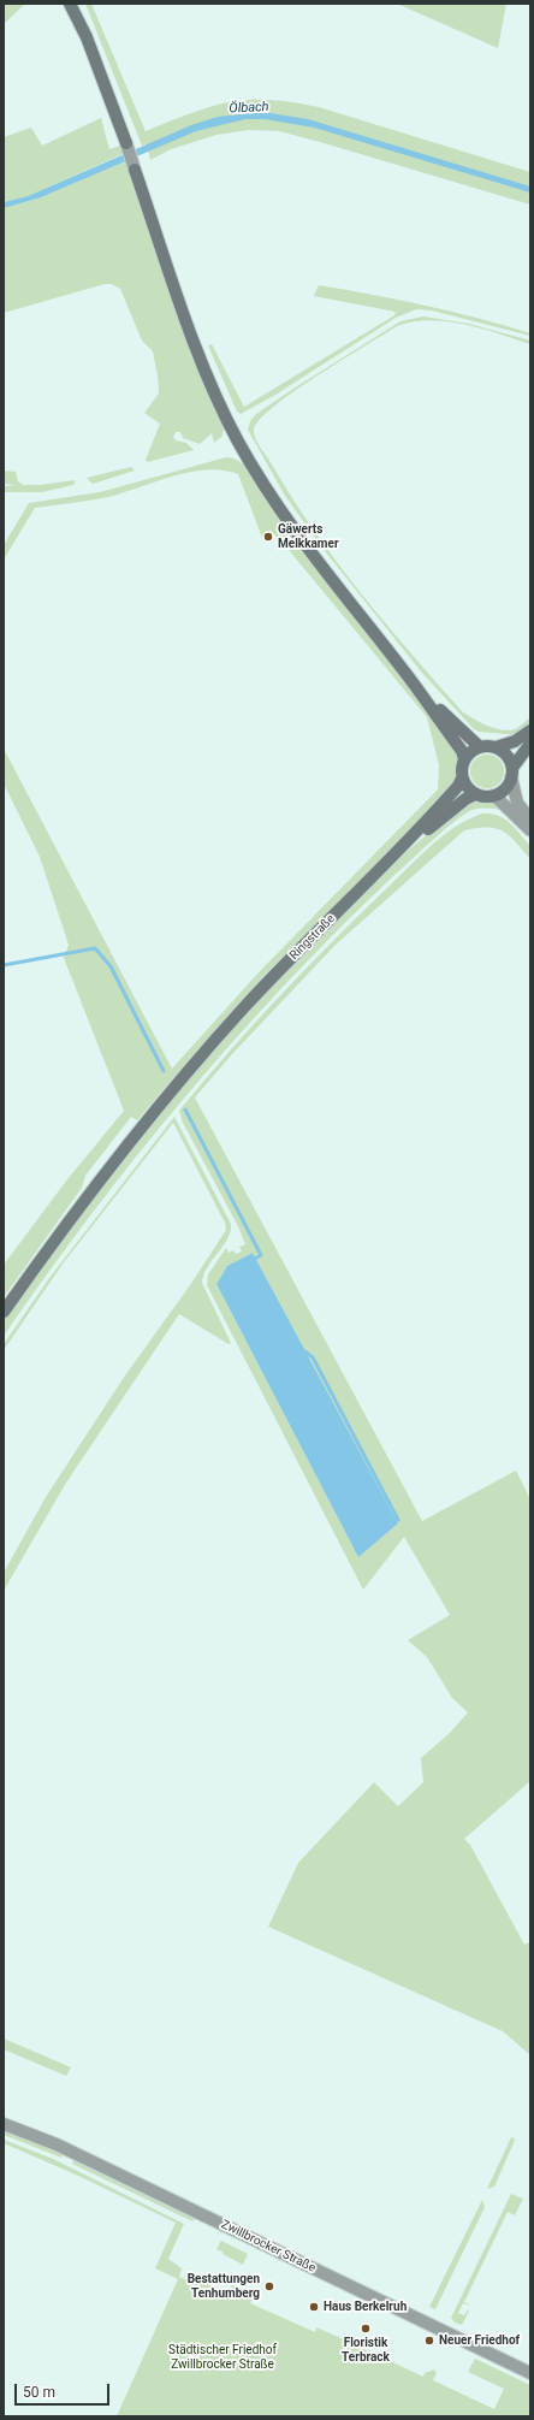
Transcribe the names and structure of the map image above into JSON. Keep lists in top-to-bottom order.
{
  "streets": {
    "main road": ["Ringstraße"],
    "street": ["Zwillbrocker Straße"]
  },
  "water": ["Ölbach"],
  "parks": ["Städtischer Friedhof Zwillbrocker Straße"],
  "places": [
    "Gäwerts Melkkamer",
    "Bestattungen Tenhumberg",
    "Haus Berkelruh",
    "Floristik Terbrack",
    "Neuer Friedhof"
  ],
  "scale_bar": "50 m"
}
